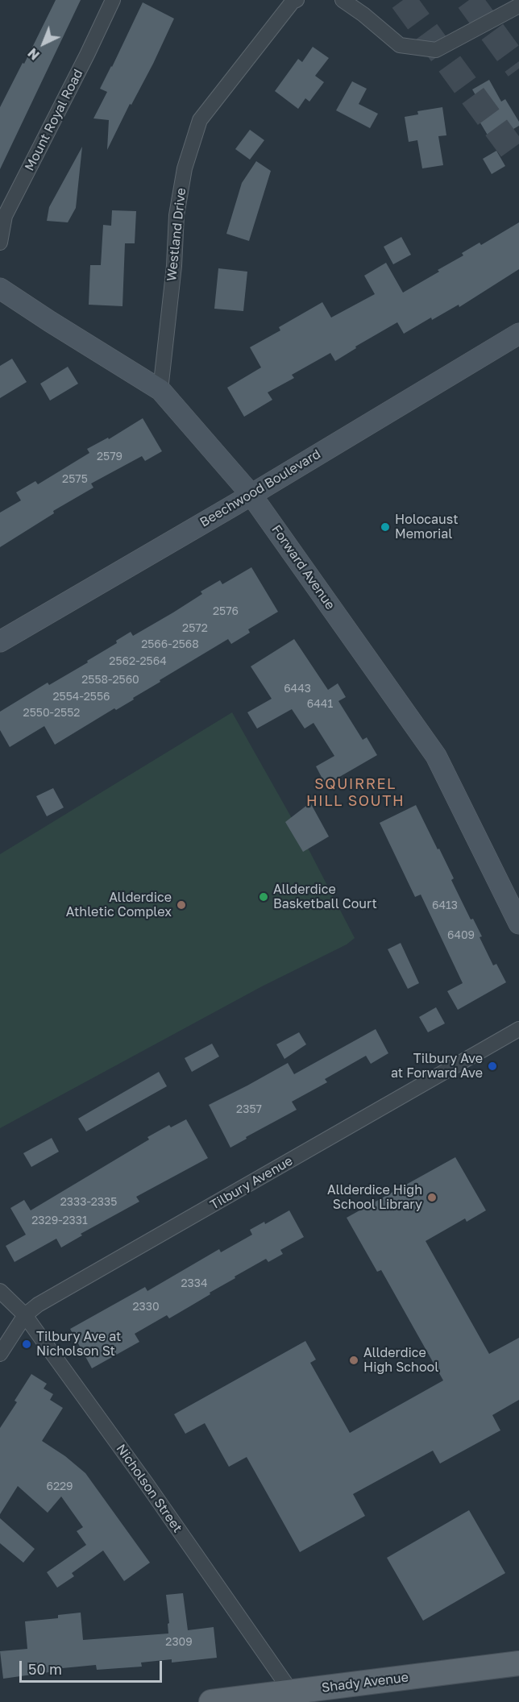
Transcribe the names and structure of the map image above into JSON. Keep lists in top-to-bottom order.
{
  "streets": {
    "main road": ["Beechwood Boulevard", "Forward Avenue", "Shady Avenue"],
    "street": [
      "Mount Royal Road",
      "Westland Drive",
      "Tilbury Avenue",
      "Nicholson Street"
    ]
  },
  "crossings": [
    ["Westland Drive", "Forward Avenue"],
    ["Beechwood Boulevard", "Forward Avenue"],
    ["Tilbury Avenue", "Nicholson Street"],
    ["Nicholson Street", "Shady Avenue"]
  ],
  "districts": ["SQUIRREL HILL SOUTH"],
  "places": [
    "Holocaust Memorial",
    "Allderdice Basketball Court",
    "Allderdice Athletic Complex",
    "Tilbury Ave at Forward Ave",
    "Allderdice High School Library",
    "Tilbury Ave at Nicholson St",
    "Allderdice High School"
  ],
  "house_numbers": [
    "2579",
    "2575",
    "2576",
    "2572",
    "2566-2568",
    "2562-2564",
    "2558-2560",
    "6443",
    "2554-2556",
    "6441",
    "2550-2552",
    "6413",
    "6409",
    "2357",
    "2333-2335",
    "2329-2331",
    "2334",
    "2330",
    "6229",
    "2309"
  ],
  "scale_bar": "50 m",
  "north": "bottom left"
}
